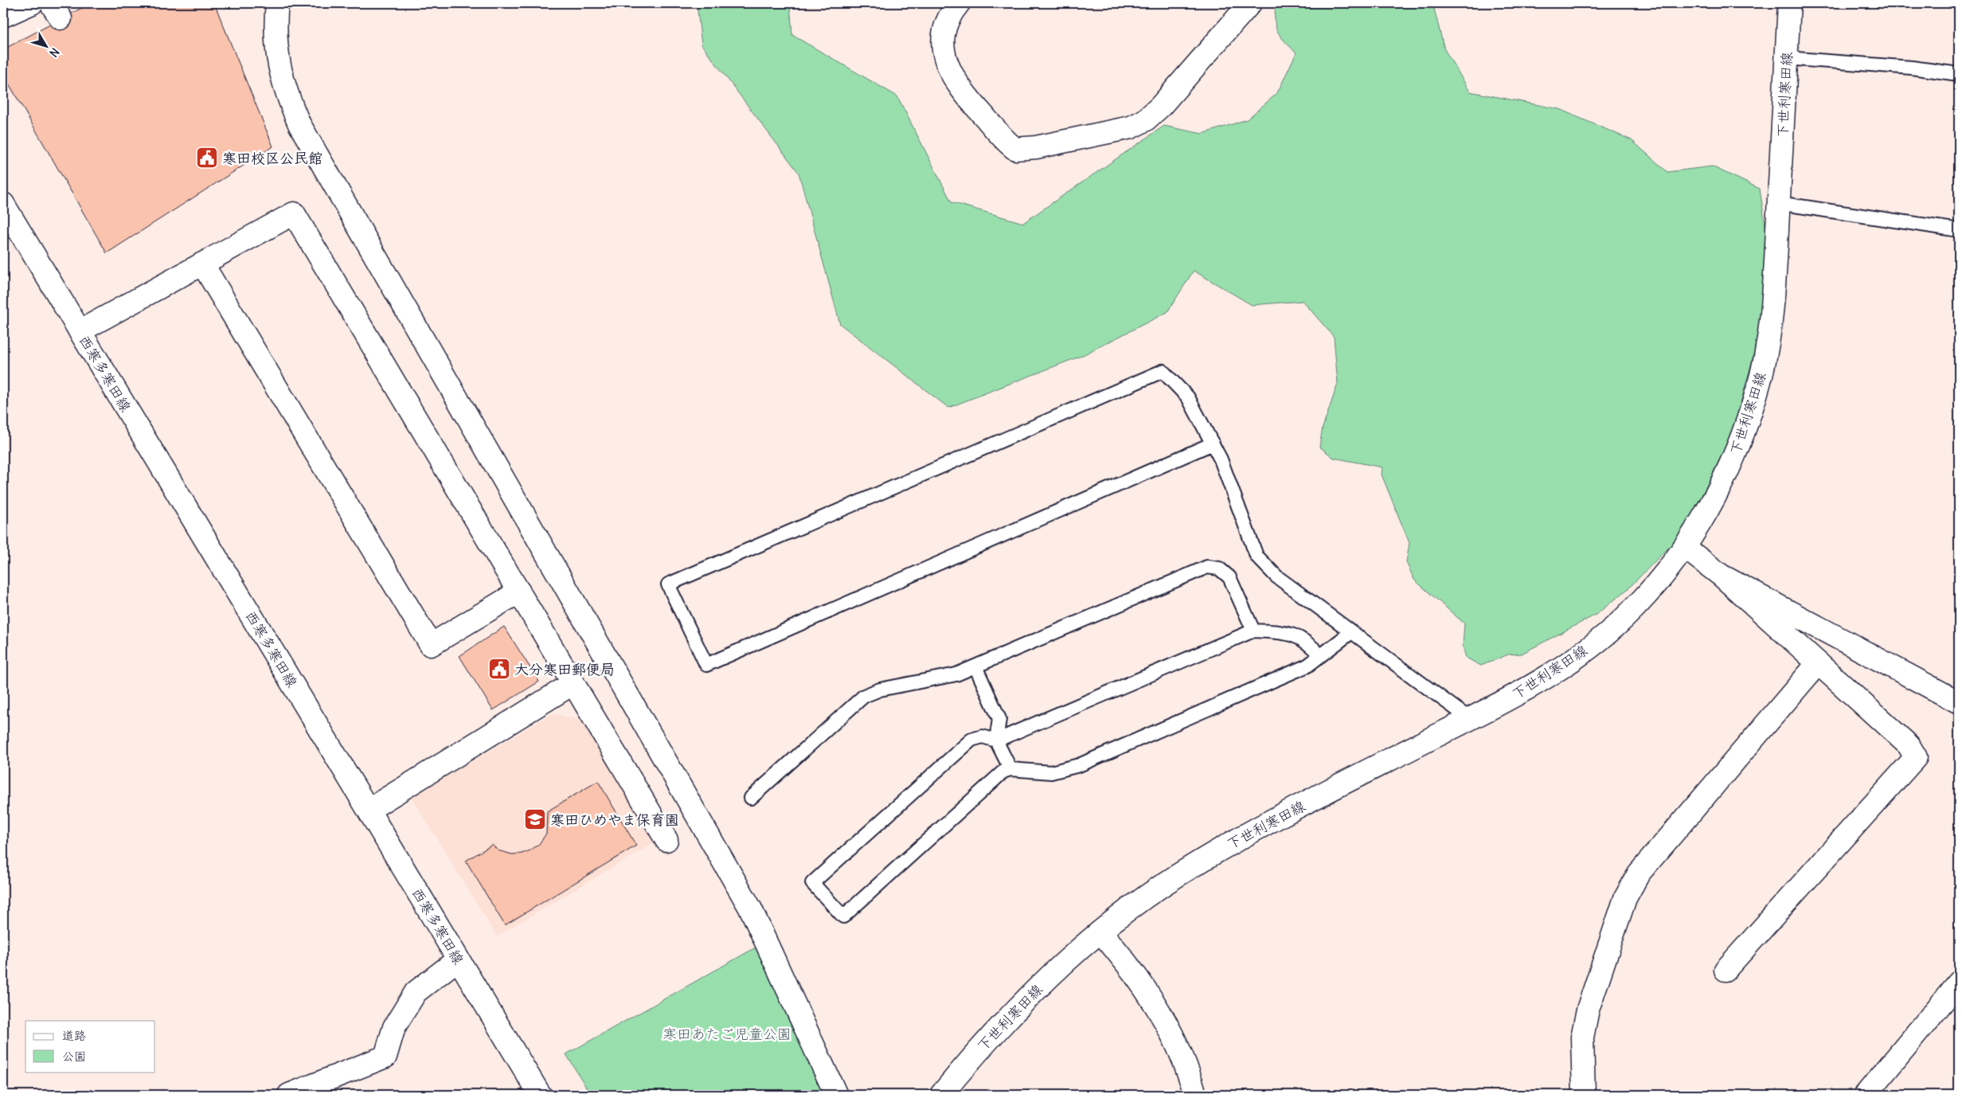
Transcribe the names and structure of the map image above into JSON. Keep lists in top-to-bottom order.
{
  "streets": {
    "street": ["下世利寒田線", "西寒多寒田線"]
  },
  "parks": ["寒田あたご児童公園"],
  "places": {
    "public building": ["寒田校区公民館", "大分寒田郵便局"],
    "school or university": ["寒田ひめやま保育園"]
  },
  "legend": ["道路", "公園"],
  "north": "bottom right"
}
